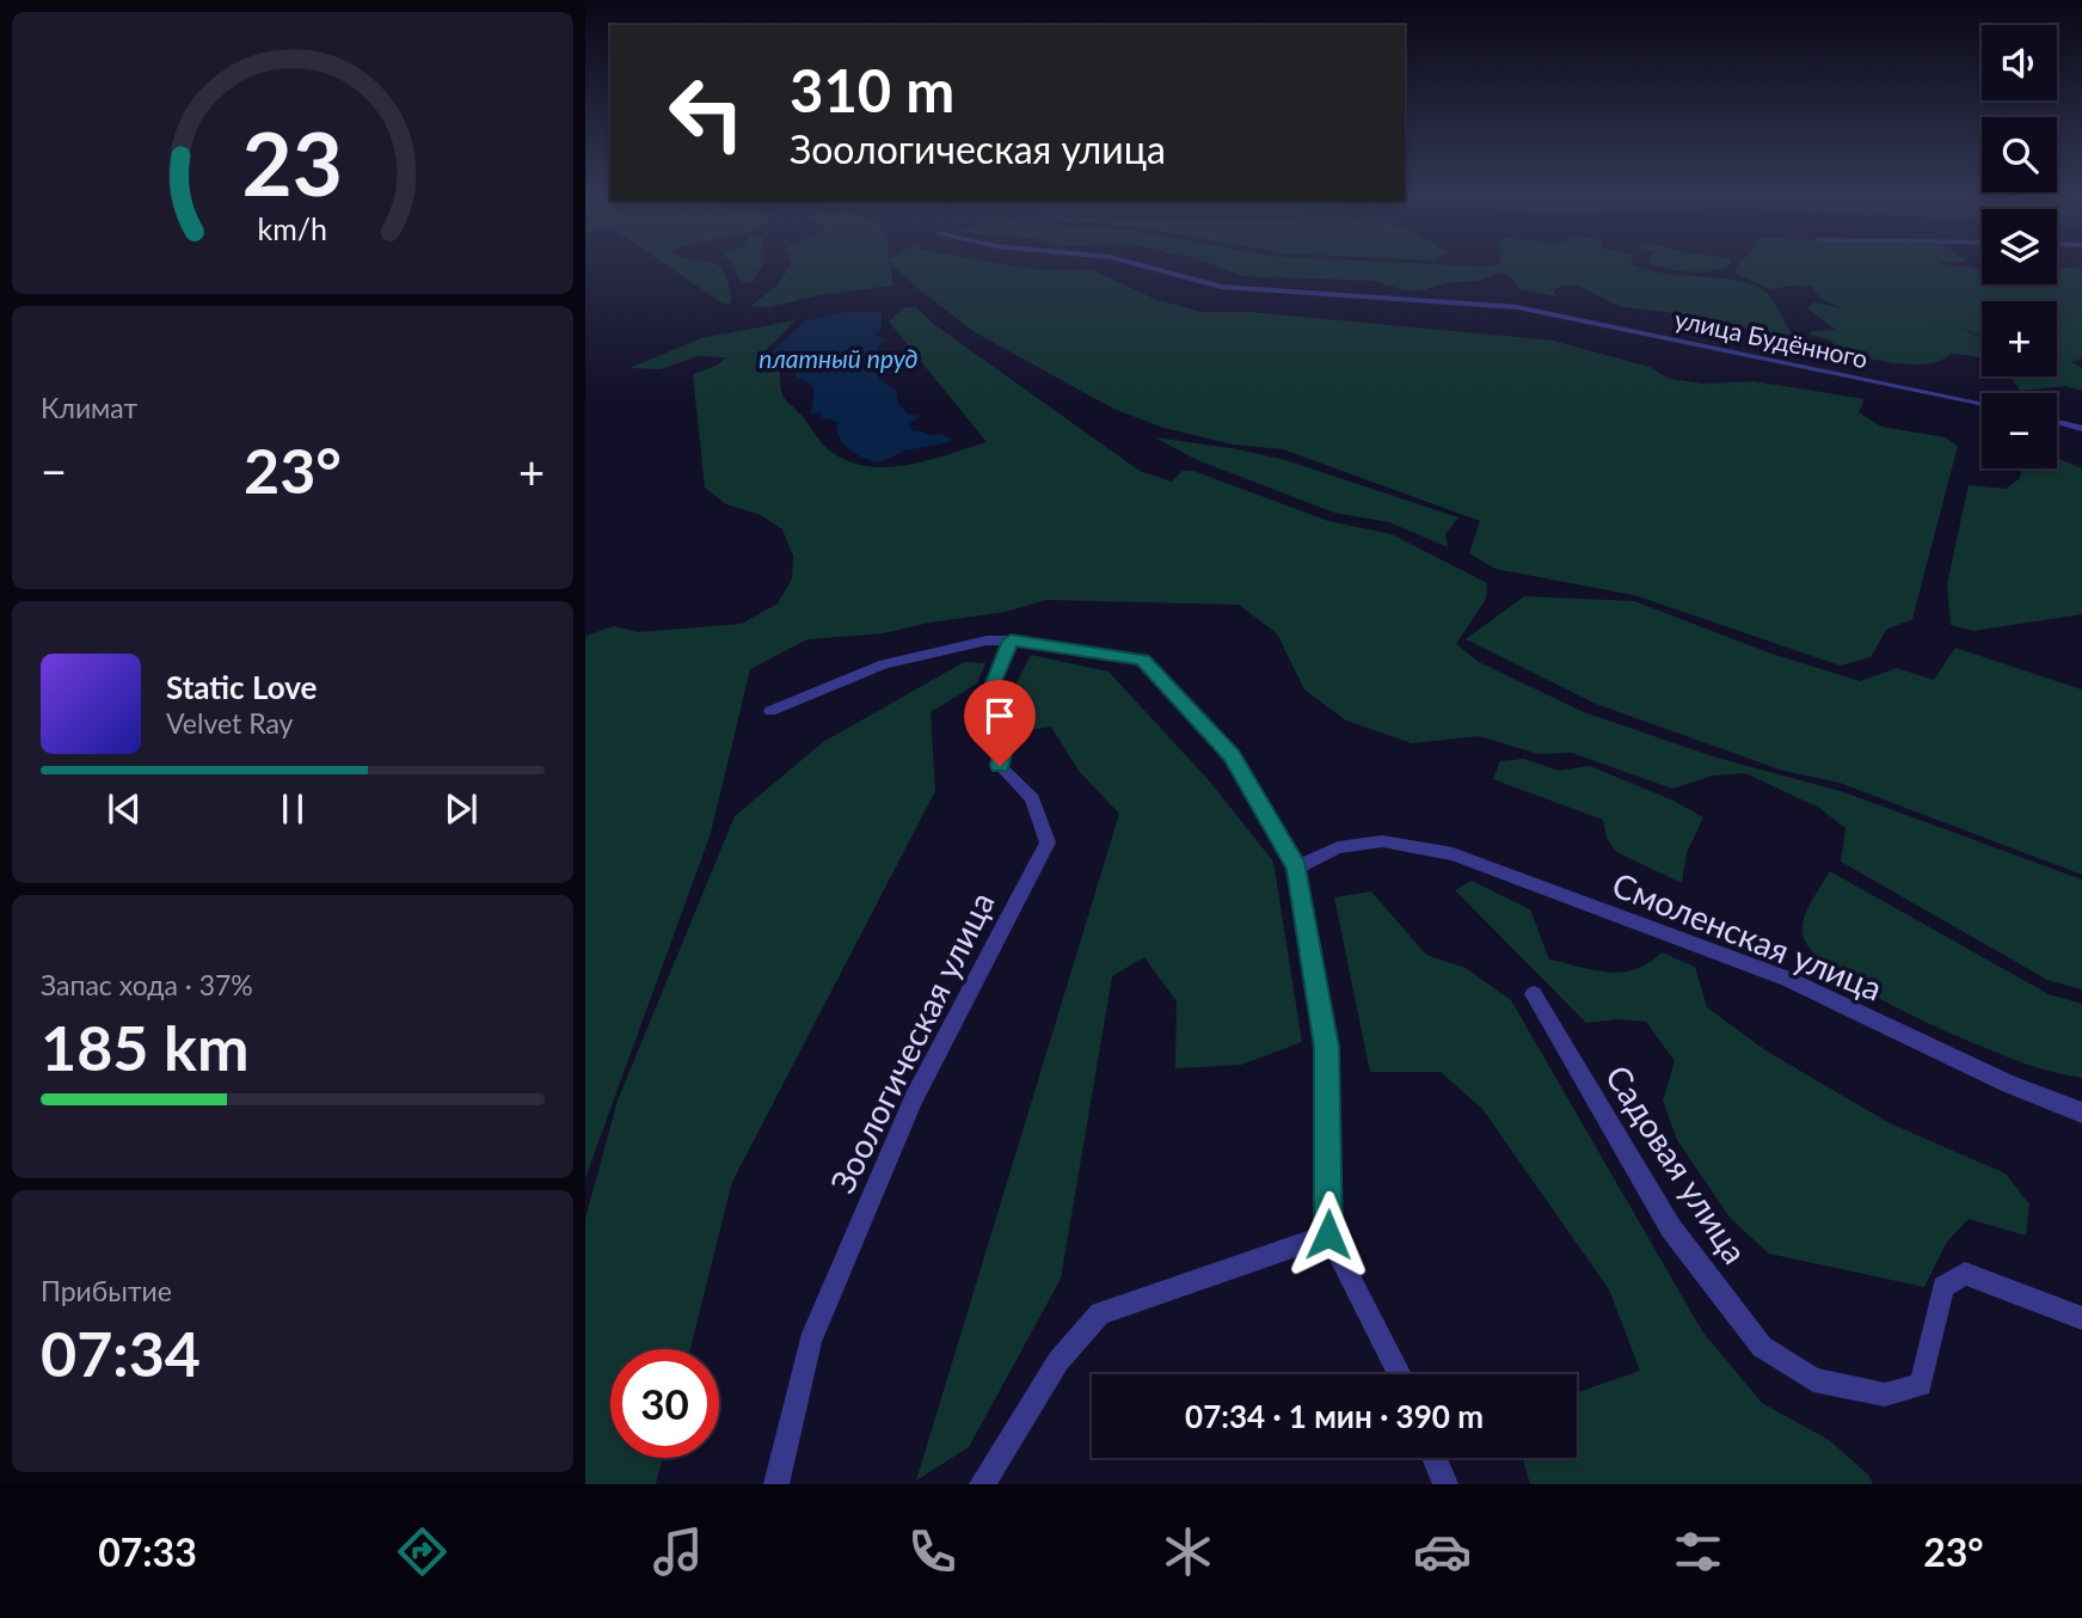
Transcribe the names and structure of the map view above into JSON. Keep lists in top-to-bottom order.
{
  "streets": {
    "street": [
      "улица Будённого",
      "Смоленская улица",
      "Зоологическая улица",
      "Садовая улица"
    ]
  },
  "water": ["платный пруд"],
  "page": {
    "map_buttons": ["+", "−"],
    "turn": ["310 m", "Зоологическая улица"],
    "tile": [
      "Климат",
      ["Запас хода · 37%", "185 km"],
      ["Прибытие", "07:34"]
    ],
    "heat": ["−", "23°", "+"],
    "song": ["Static Love", "Velvet Ray"],
    "limit": "30",
    "trip": "07:34 · 1 мин · 390 m",
    "tabs": ["07:33", "23°"],
    "gauge": ["23", "km/h"]
  }
}
